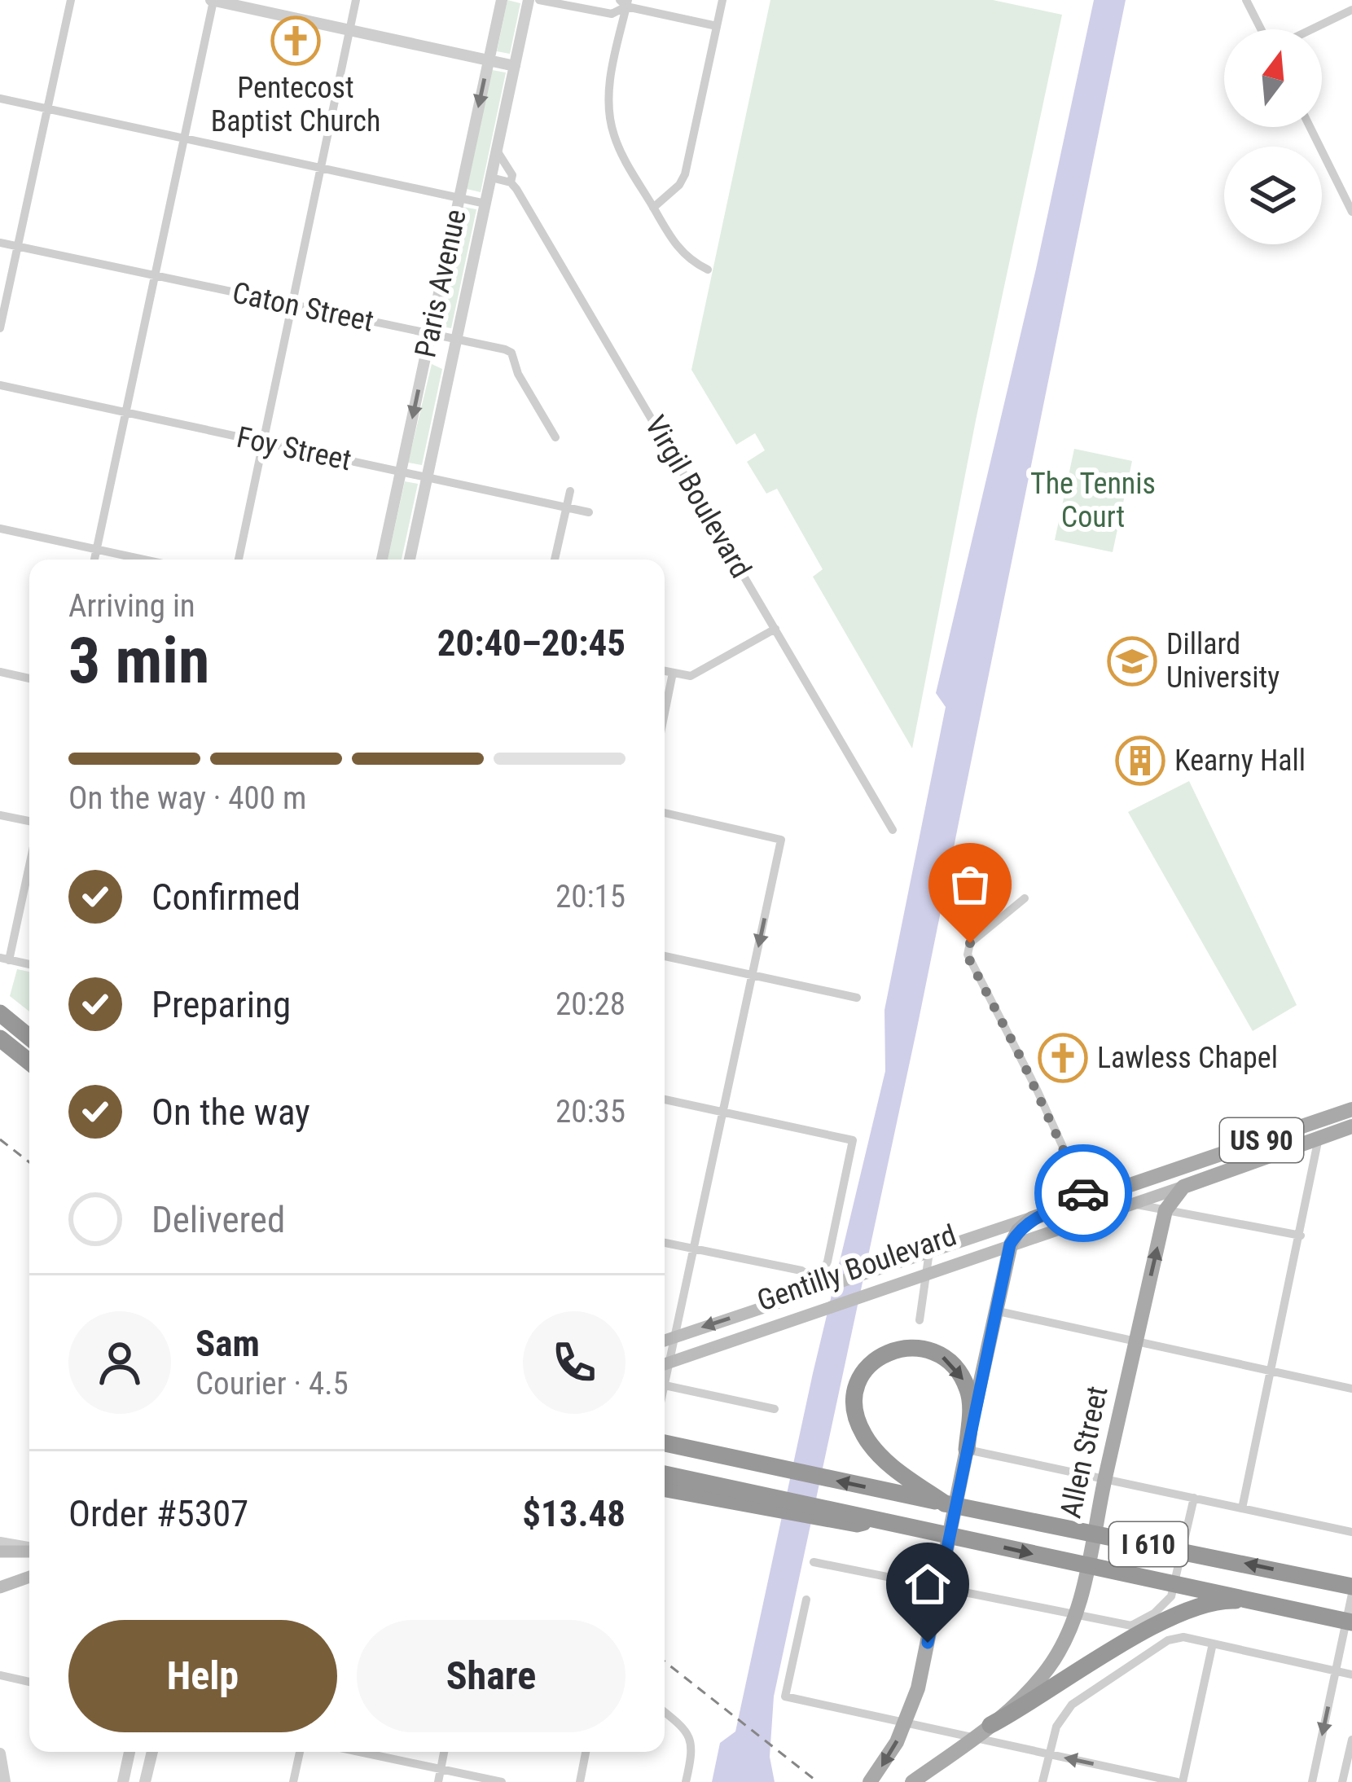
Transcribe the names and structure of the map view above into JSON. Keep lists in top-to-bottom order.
{
  "streets": {
    "highway": ["I 610"],
    "main road": ["US 90", "Gentilly Boulevard", "Allen Street"],
    "street": [
      "Paris Avenue",
      "Caton Street",
      "Foy Street",
      "Virgil Boulevard"
    ]
  },
  "crossings": [
    ["Paris Avenue", "Caton Street"],
    ["Paris Avenue", "Foy Street"],
    ["Paris Avenue", "Virgil Boulevard"],
    ["US 90", "Gentilly Boulevard"],
    ["Gentilly Boulevard", "Allen Street"]
  ],
  "parks": ["The Tennis Court"],
  "places": {
    "church": ["Pentecost Baptist Church", "Lawless Chapel"],
    "school or university": ["Dillard University"],
    "building": ["Kearny Hall"]
  },
  "north": "top",
  "page": {
    "heading": ["3 min", "Arriving in", "20:40–20:45"],
    "panel": [
      "Sam",
      "Courier · 4.5",
      "Order #5307",
      "$13.48"
    ],
    "bar": "On the way · 400 m",
    "list": [
      ["Confirmed", "20:15"],
      ["Preparing", "20:28"],
      ["On the way", "20:35"],
      "Delivered"
    ],
    "buttons": ["Help", "Share"]
  }
}
